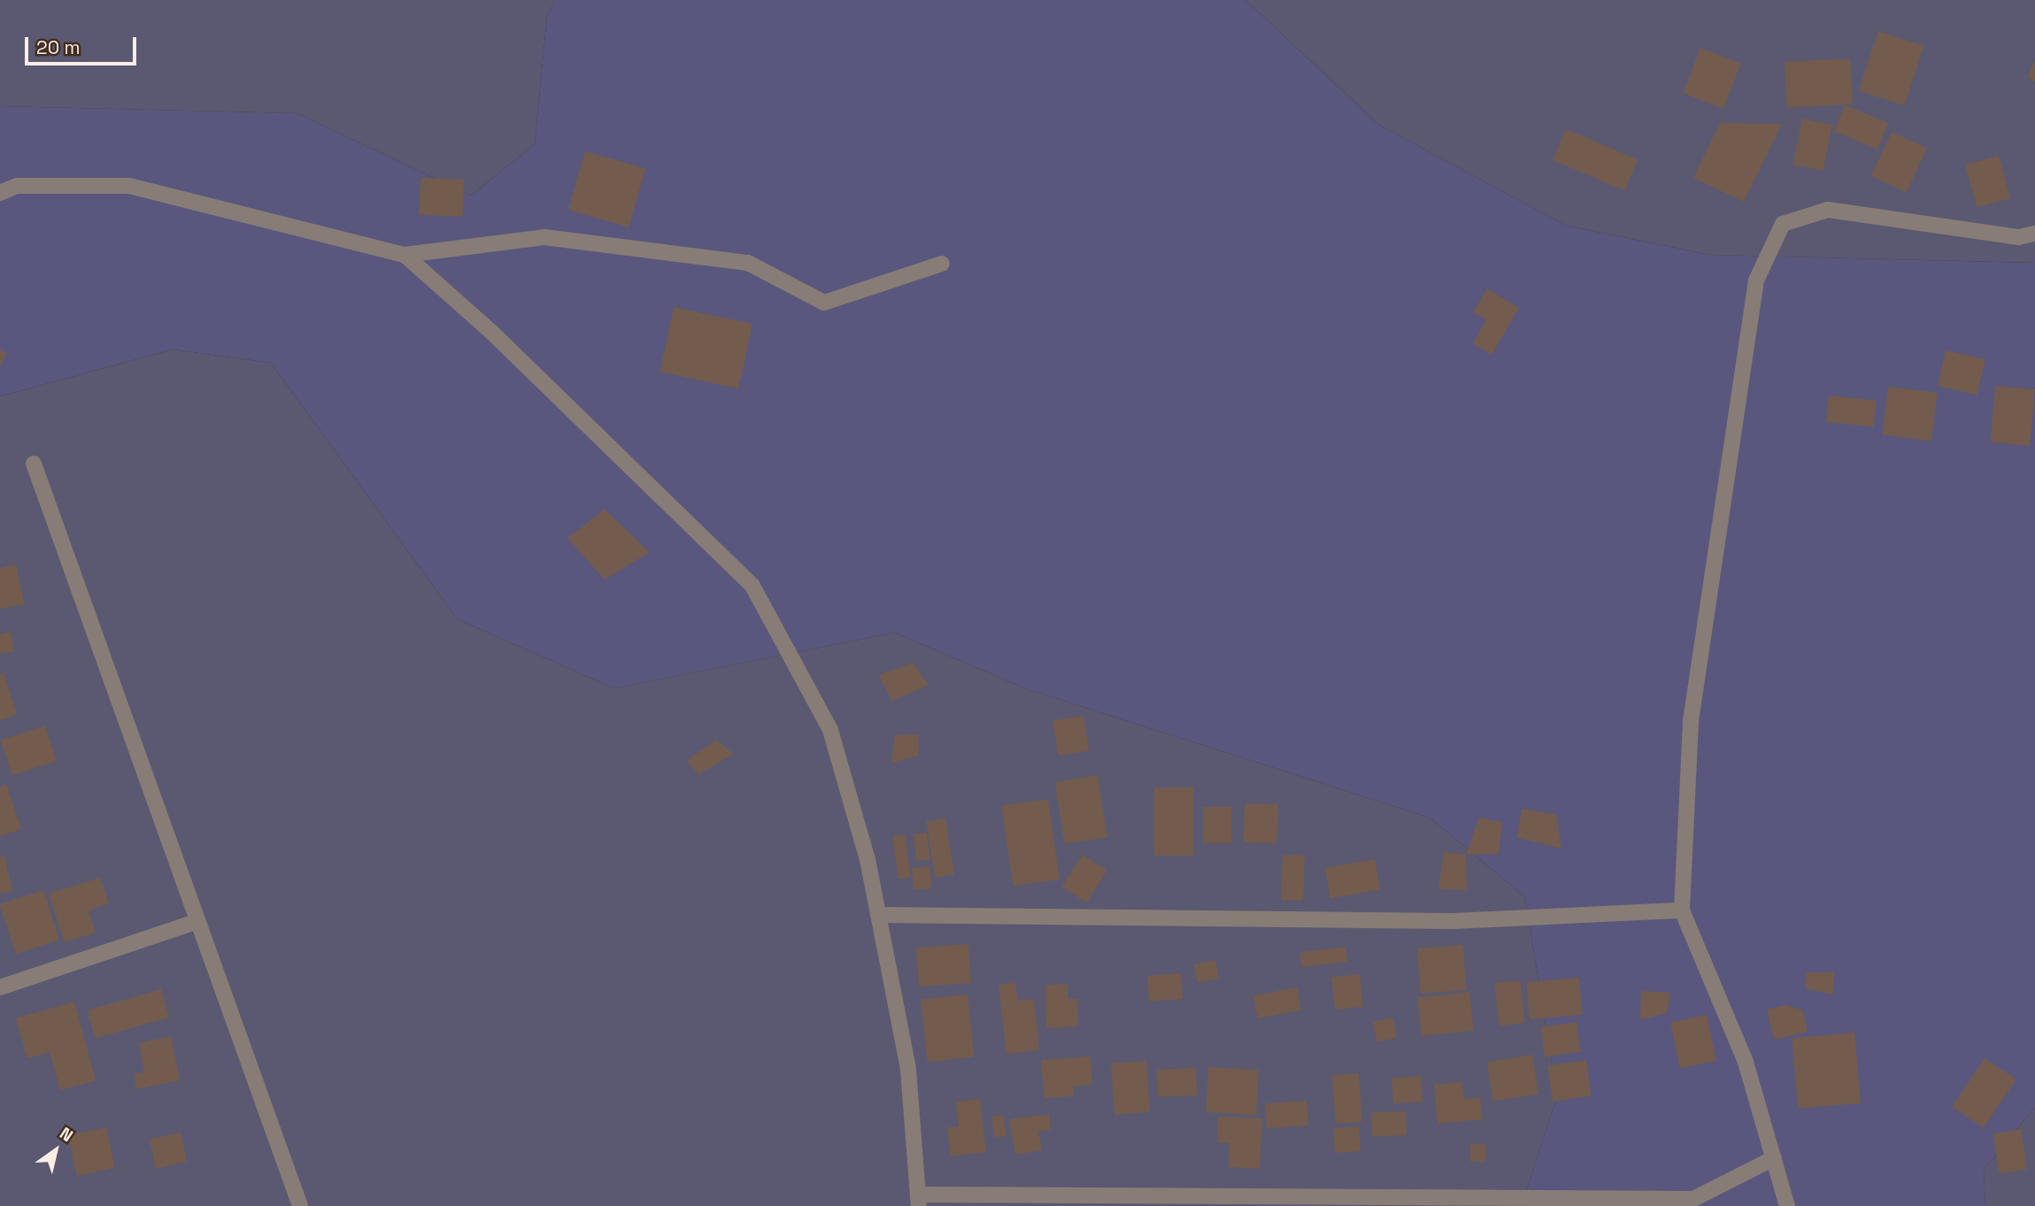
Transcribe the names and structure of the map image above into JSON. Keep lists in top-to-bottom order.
{
  "scale_bar": "20 m",
  "north": "top right"
}
